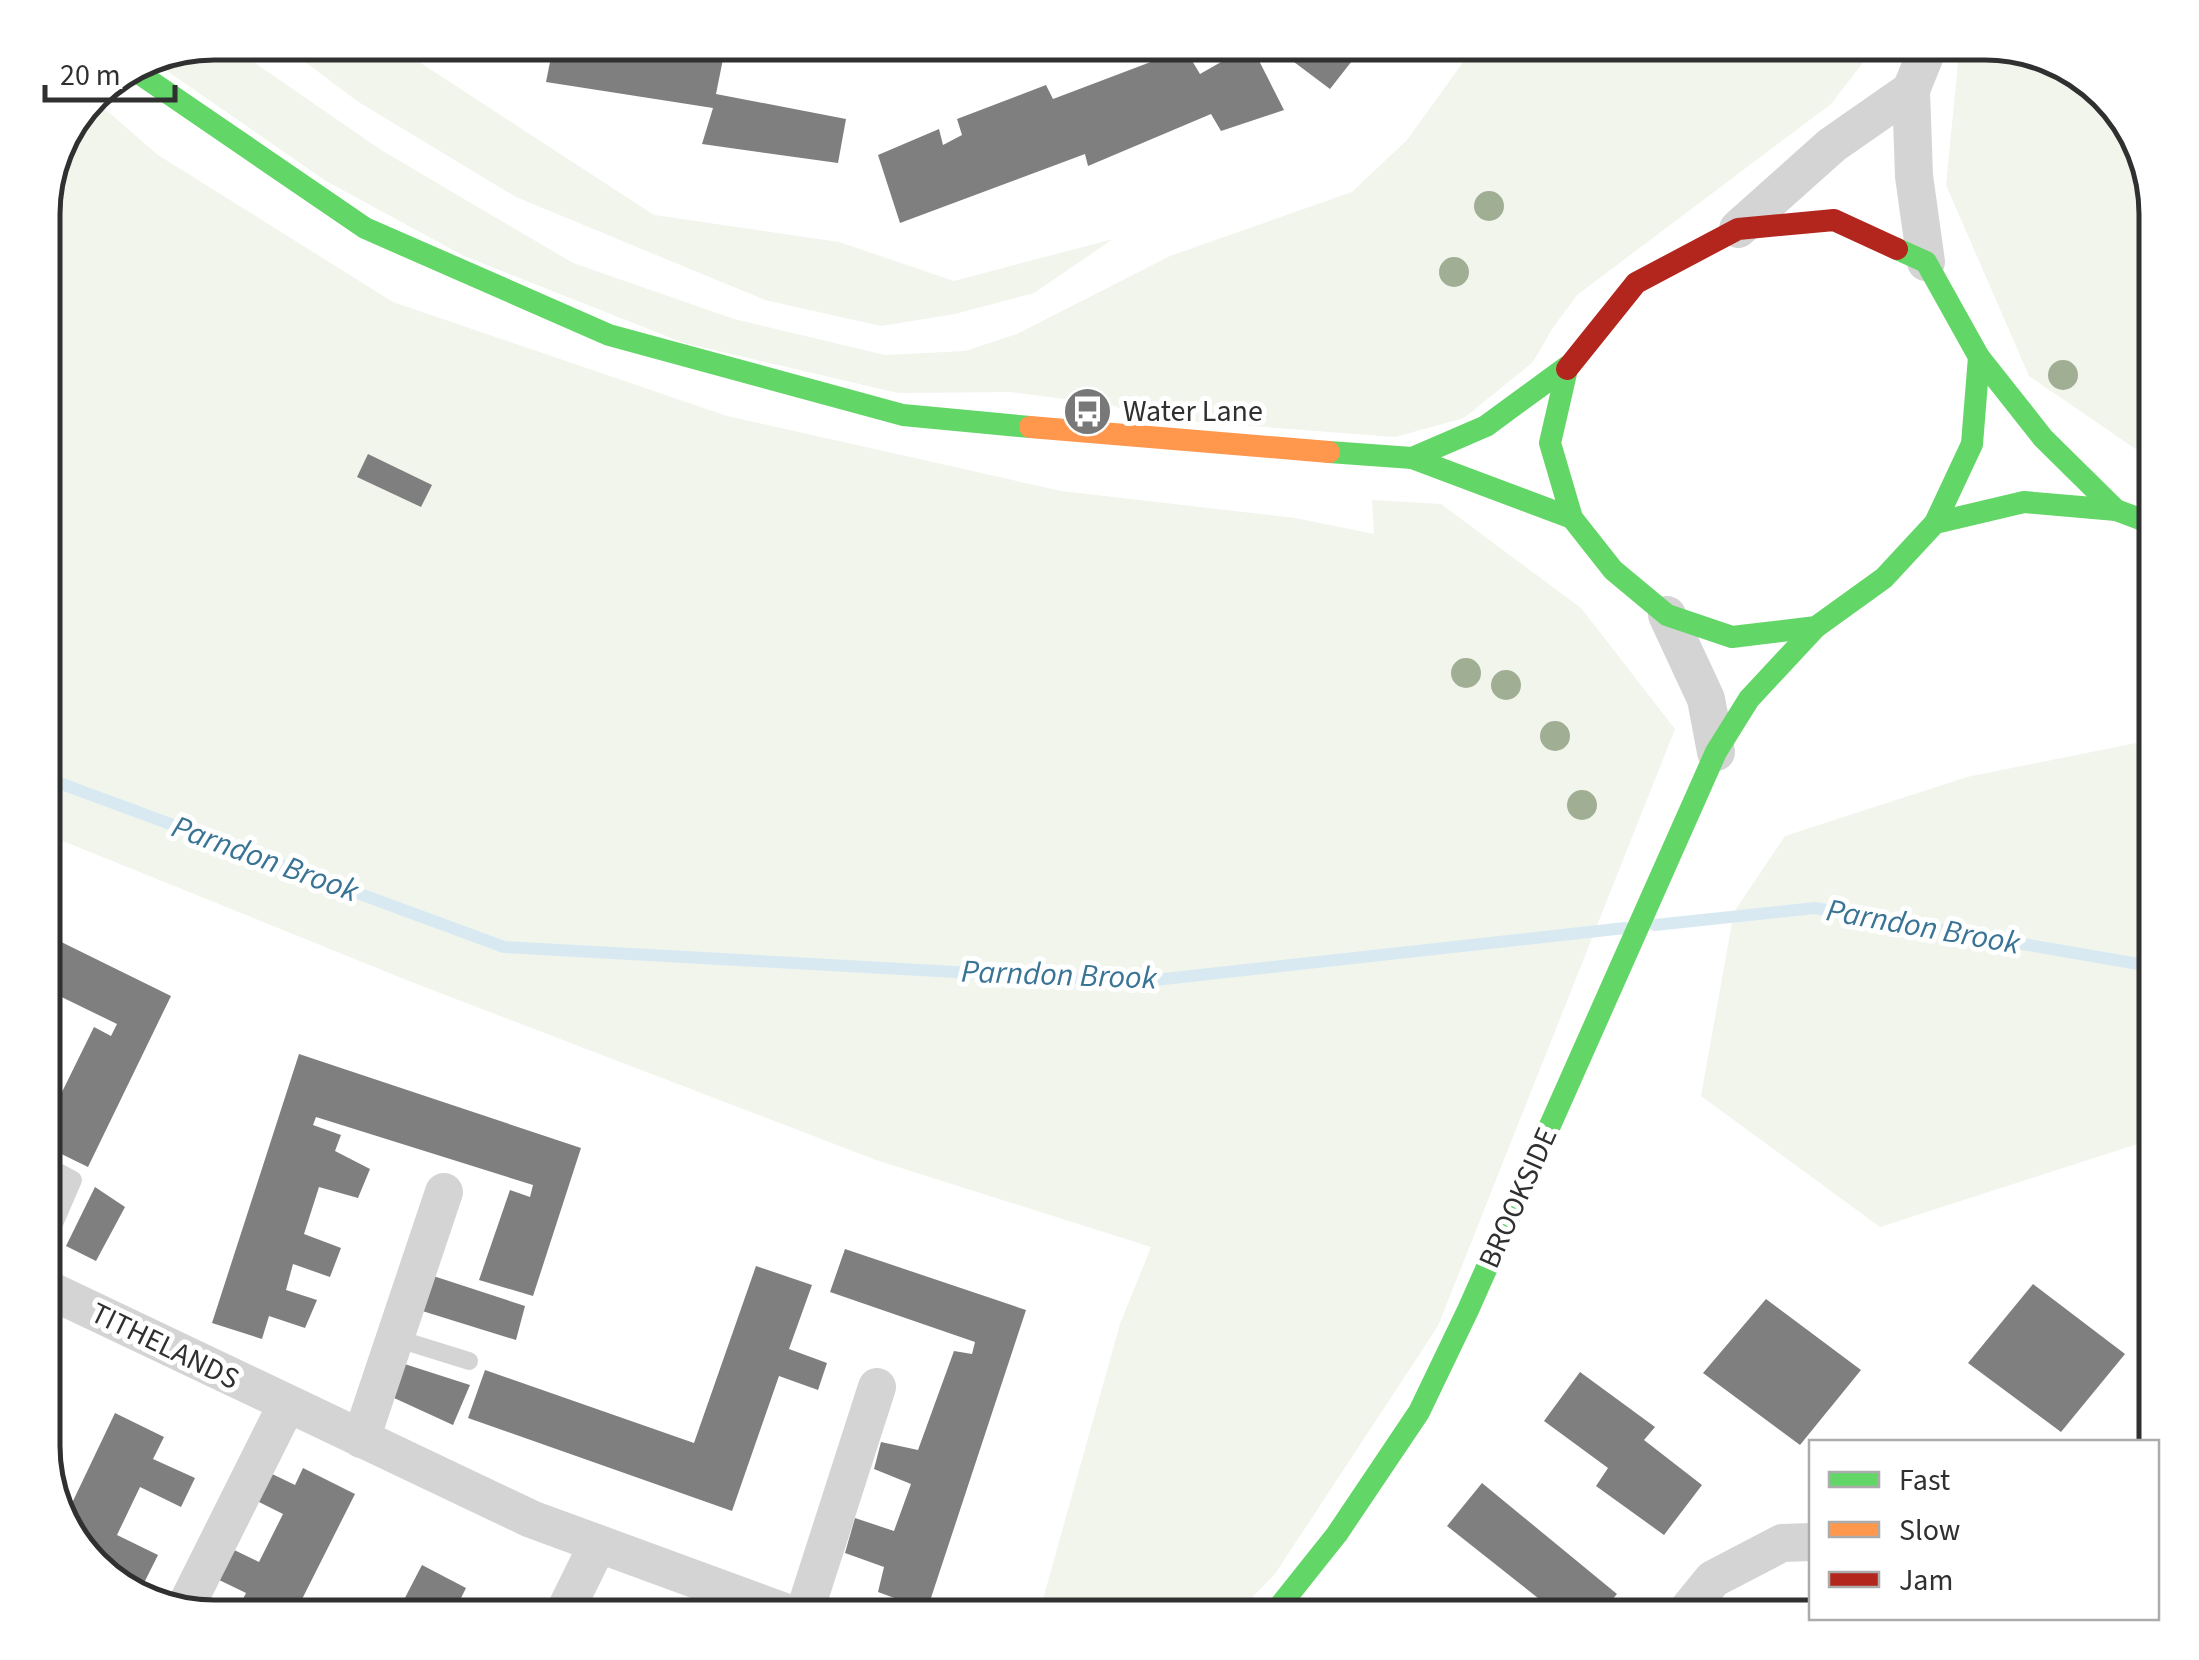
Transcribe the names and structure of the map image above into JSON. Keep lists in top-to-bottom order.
{
  "streets": {
    "main road": ["BROOKSIDE"],
    "street": ["TITHELANDS"]
  },
  "water": ["Parndon Brook"],
  "places": {
    "bus stop": ["Water Lane"]
  },
  "legend": ["Fast", "Slow", "Jam"],
  "scale_bar": "20 m"
}
